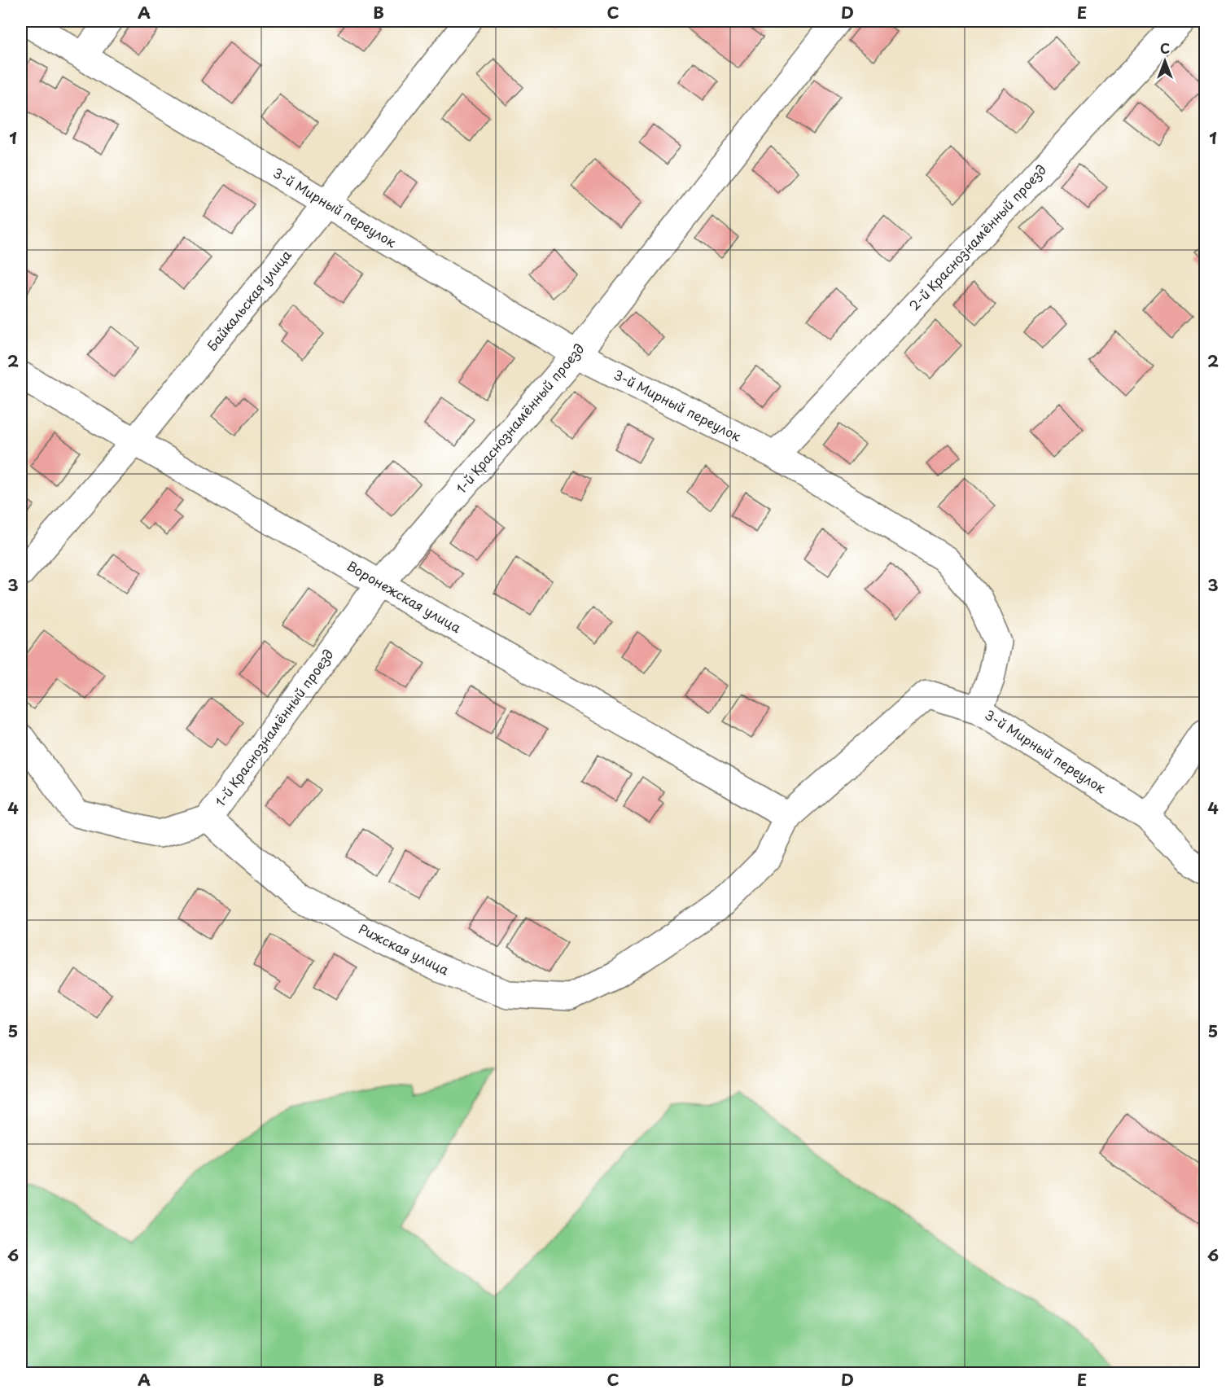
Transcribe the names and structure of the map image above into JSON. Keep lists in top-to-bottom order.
{
  "streets": {
    "street": [
      "3-й Мирный переулок",
      "2-й Краснознамённый проезд",
      "Байкальская улица",
      "1-й Краснознамённый проезд",
      "Воронежская улица",
      "Рижская улица"
    ]
  },
  "crossings": [
    ["3-й Мирный переулок", "2-й Краснознамённый проезд"],
    ["3-й Мирный переулок", "Байкальская улица"],
    ["3-й Мирный переулок", "1-й Краснознамённый проезд"],
    ["Байкальская улица", "Воронежская улица"],
    ["1-й Краснознамённый проезд", "Воронежская улица"],
    ["1-й Краснознамённый проезд", "Рижская улица"],
    ["Воронежская улица", "Рижская улица"]
  ],
  "north": "top",
  "grid": {
    "columns": [
      "A",
      "B",
      "C",
      "D",
      "E"
    ],
    "rows": [
      "1",
      "2",
      "3",
      "4",
      "5",
      "6"
    ]
  }
}
